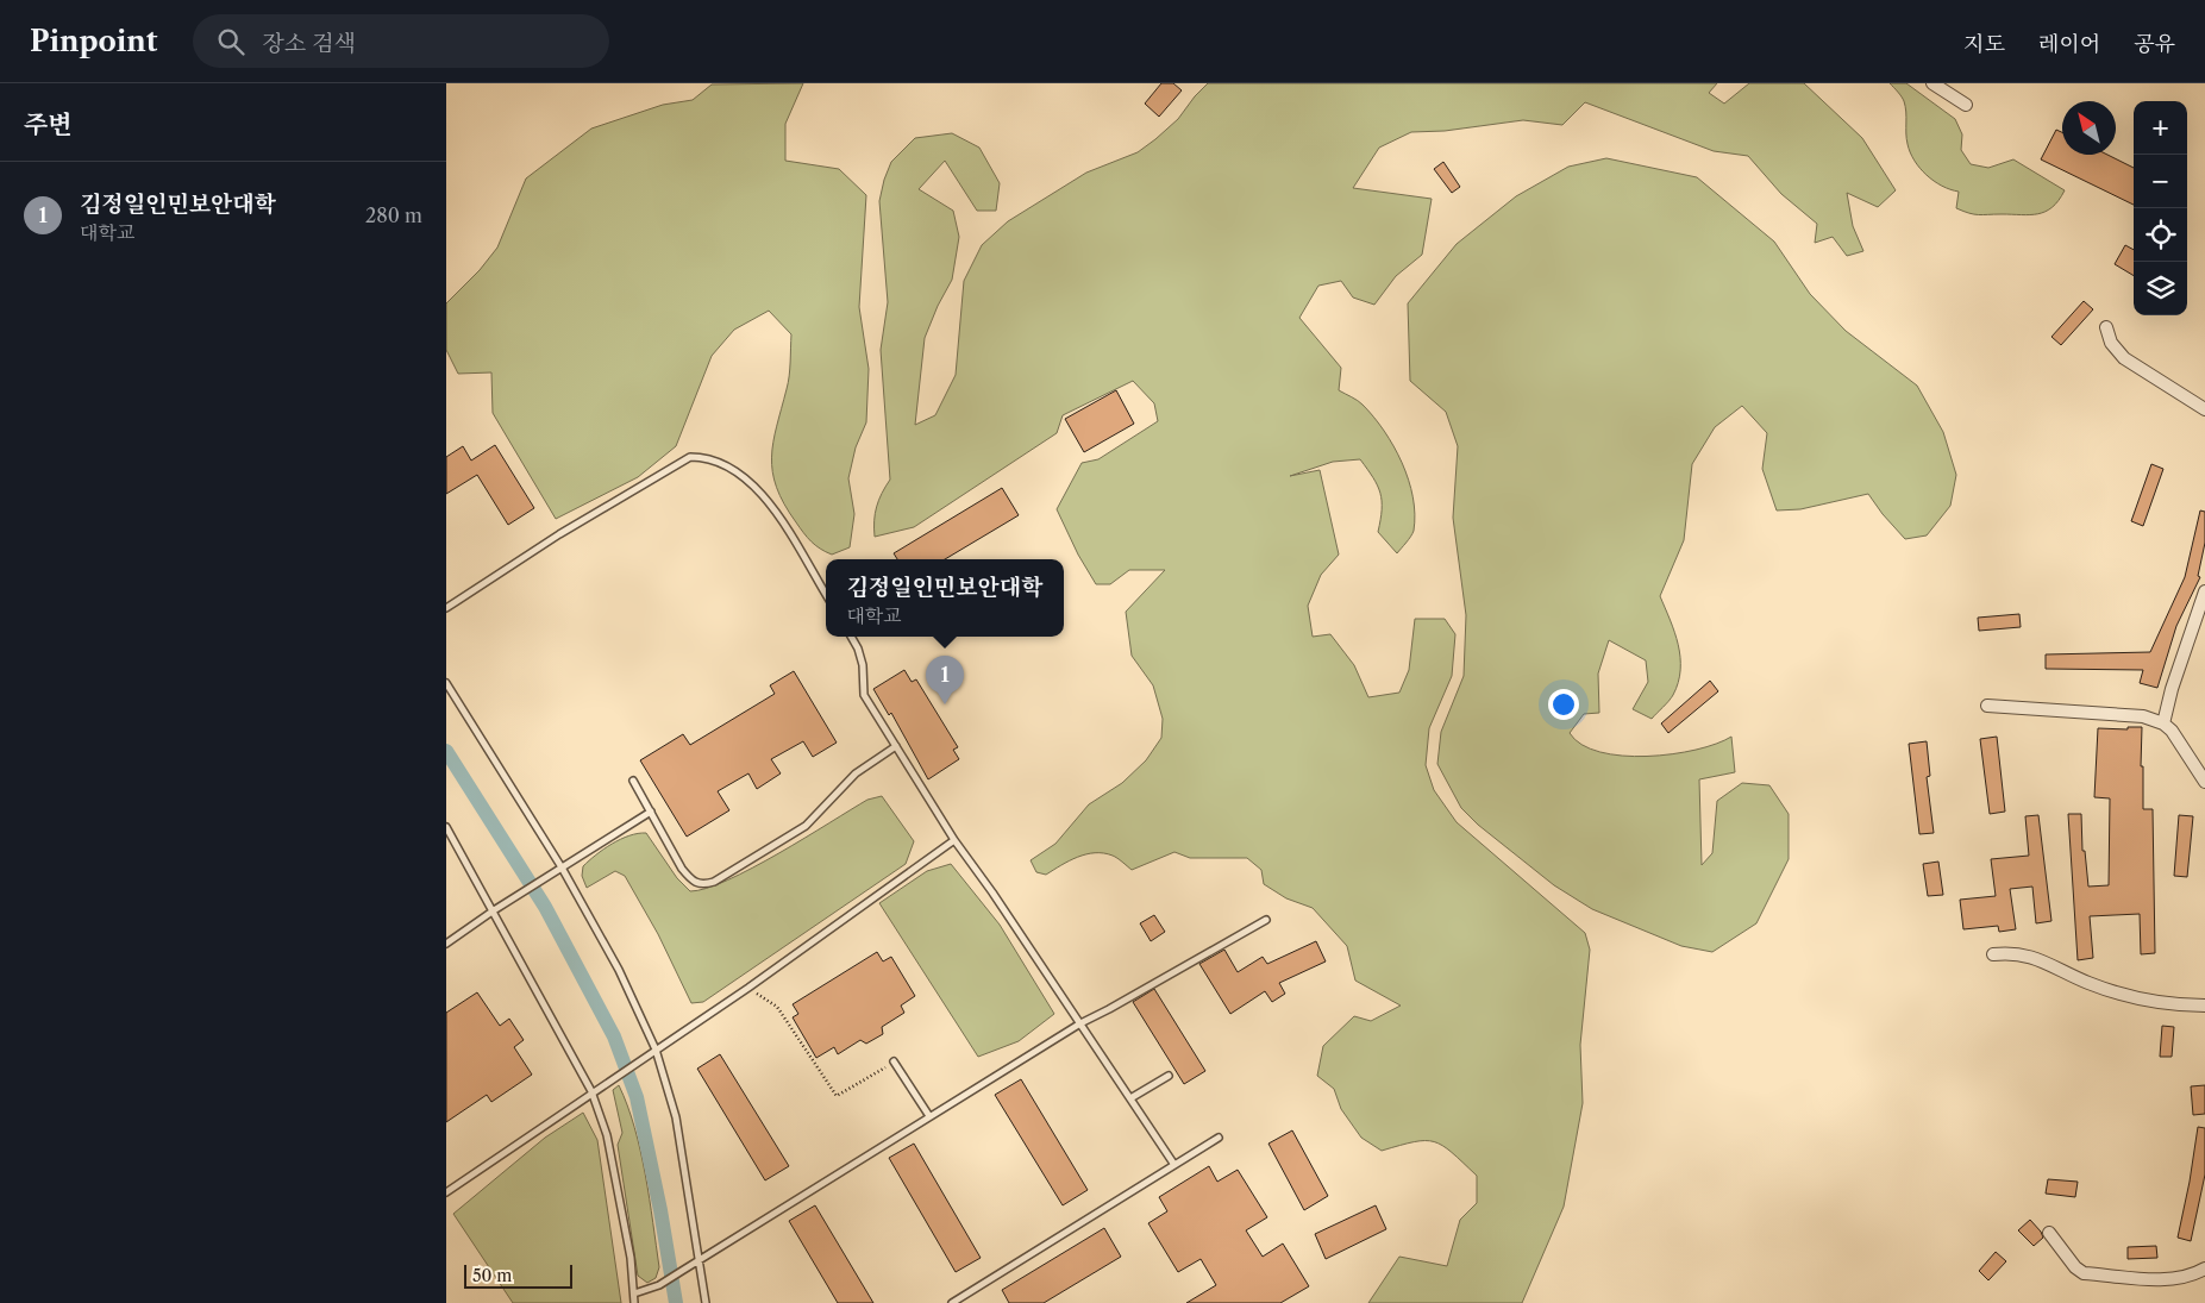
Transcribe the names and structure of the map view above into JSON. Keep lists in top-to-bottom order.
{
  "scale_bar": "50 m",
  "north": "top left",
  "page": {
    "header": "Pinpoint",
    "search": "장소 검색",
    "nav": ["지도", "레이어", "공유"],
    "heading": "주변",
    "map_buttons": ["+", "−"],
    "list": [
      {
        "mark": "1",
        "name": "김정일인민보안대학",
        "note": "대학교",
        "value": "280 m"
      }
    ],
    "popup": ["김정일인민보안대학", "대학교"],
    "pins": "1",
    "scale": "50 m"
  }
}
